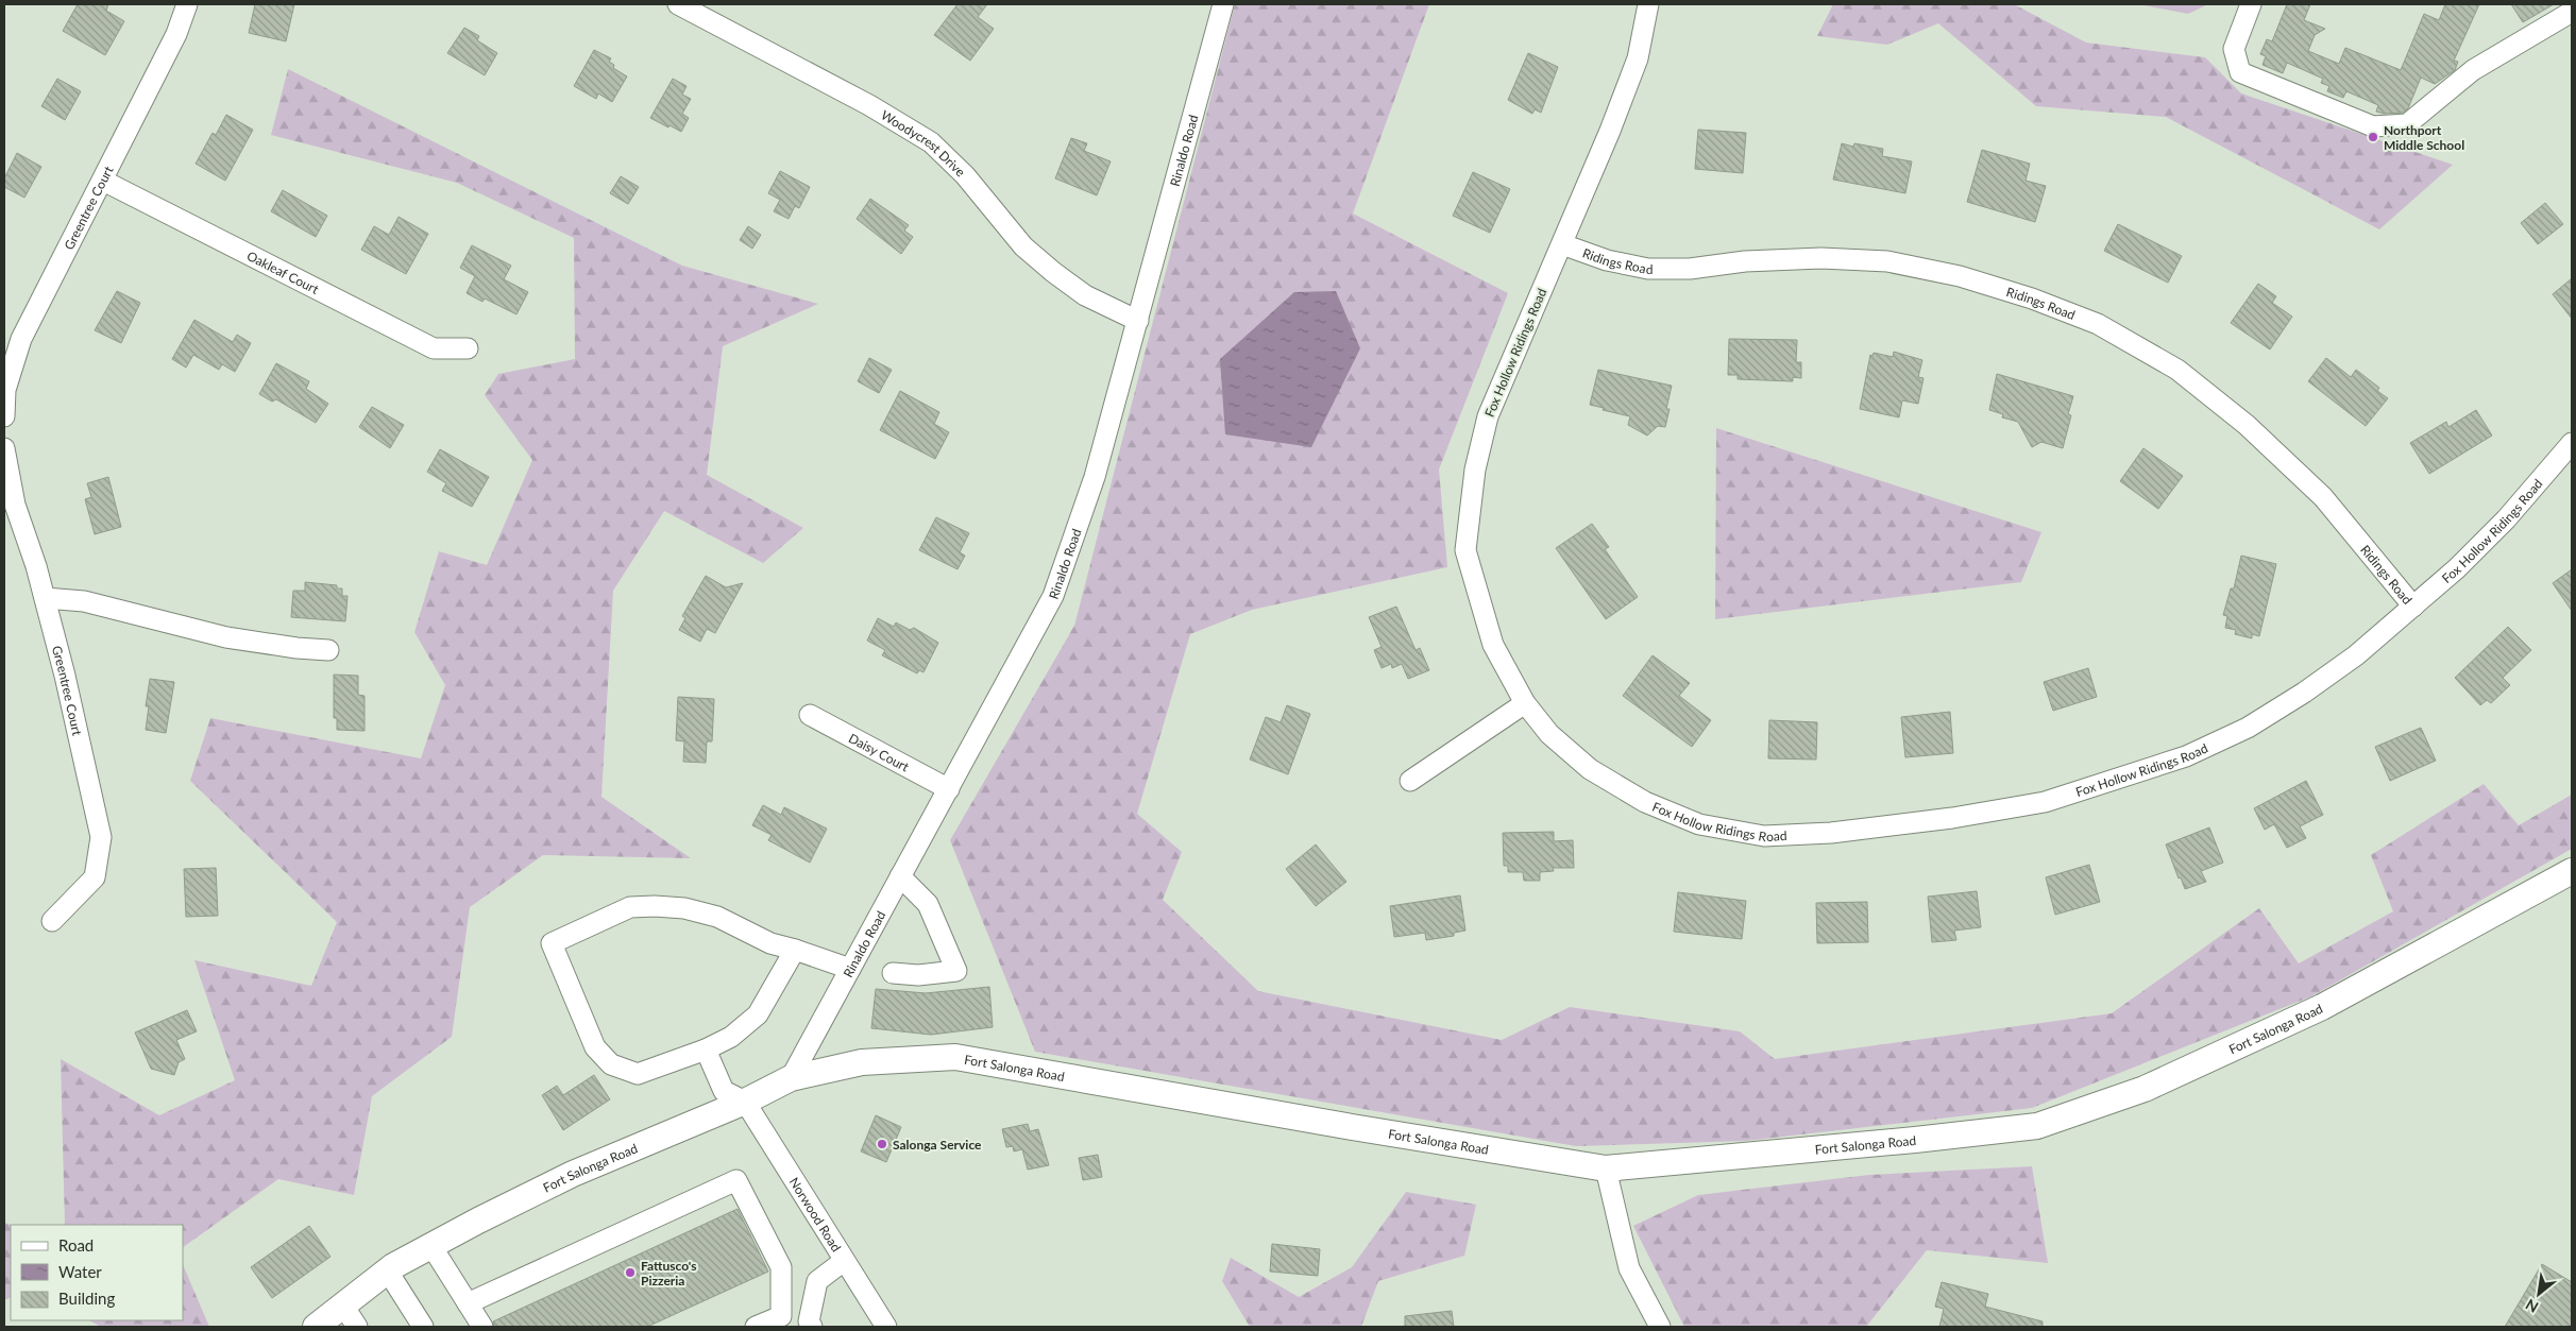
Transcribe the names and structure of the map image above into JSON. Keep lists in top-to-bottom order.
{
  "streets": {
    "main road": ["Fort Salonga Road"],
    "street": [
      "Woodycrest Drive",
      "Rinaldo Road",
      "Greentree Court",
      "Ridings Road",
      "Oakleaf Court",
      "Fox Hollow Ridings Road",
      "Daisy Court",
      "Norwood Road"
    ]
  },
  "crossings": [
    ["Woodycrest Drive", "Rinaldo Road"],
    ["Rinaldo Road", "Daisy Court"],
    ["Rinaldo Road", "Fort Salonga Road"],
    ["Greentree Court", "Oakleaf Court"],
    ["Ridings Road", "Fox Hollow Ridings Road"],
    ["Fort Salonga Road", "Norwood Road"]
  ],
  "places": ["Northport Middle School", "Salonga Service", "Fattusco's Pizzeria"],
  "legend": ["Road", "Water", "Building"],
  "north": "bottom left"
}
